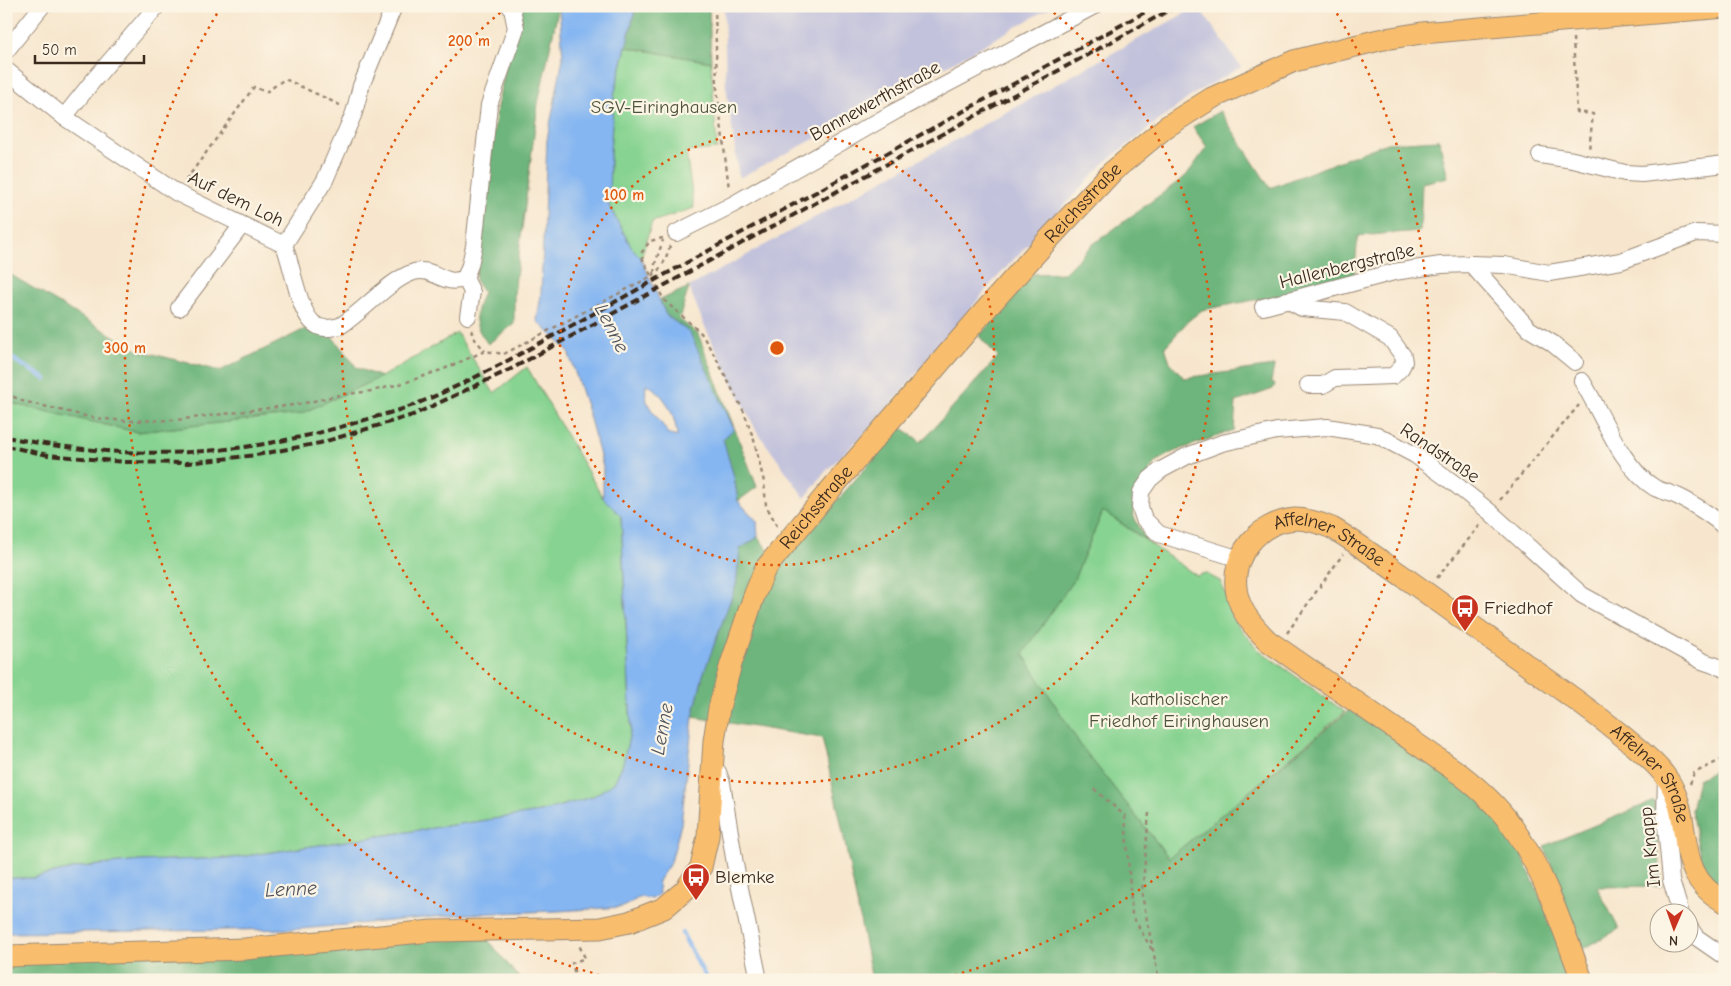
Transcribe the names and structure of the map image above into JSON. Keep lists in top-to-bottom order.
{
  "streets": {
    "main road": ["Reichsstraße", "Affelner Straße"],
    "street": [
      "Bannewerthstraße",
      "Auf dem Loh",
      "Hallenbergstraße",
      "Randstraße",
      "Im Knapp"
    ]
  },
  "crossings": [
    ["Randstraße", "Affelner Straße"],
    ["Affelner Straße", "Im Knapp"]
  ],
  "water": ["Lenne"],
  "parks": ["SGV-Eiringhausen", "katholischer Friedhof Eiringhausen"],
  "places": {
    "bus stop": ["Friedhof", "Blemke"]
  },
  "scale_bar": "50 m",
  "north": "bottom",
  "rings": ["200 m", "100 m", "300 m"]
}
